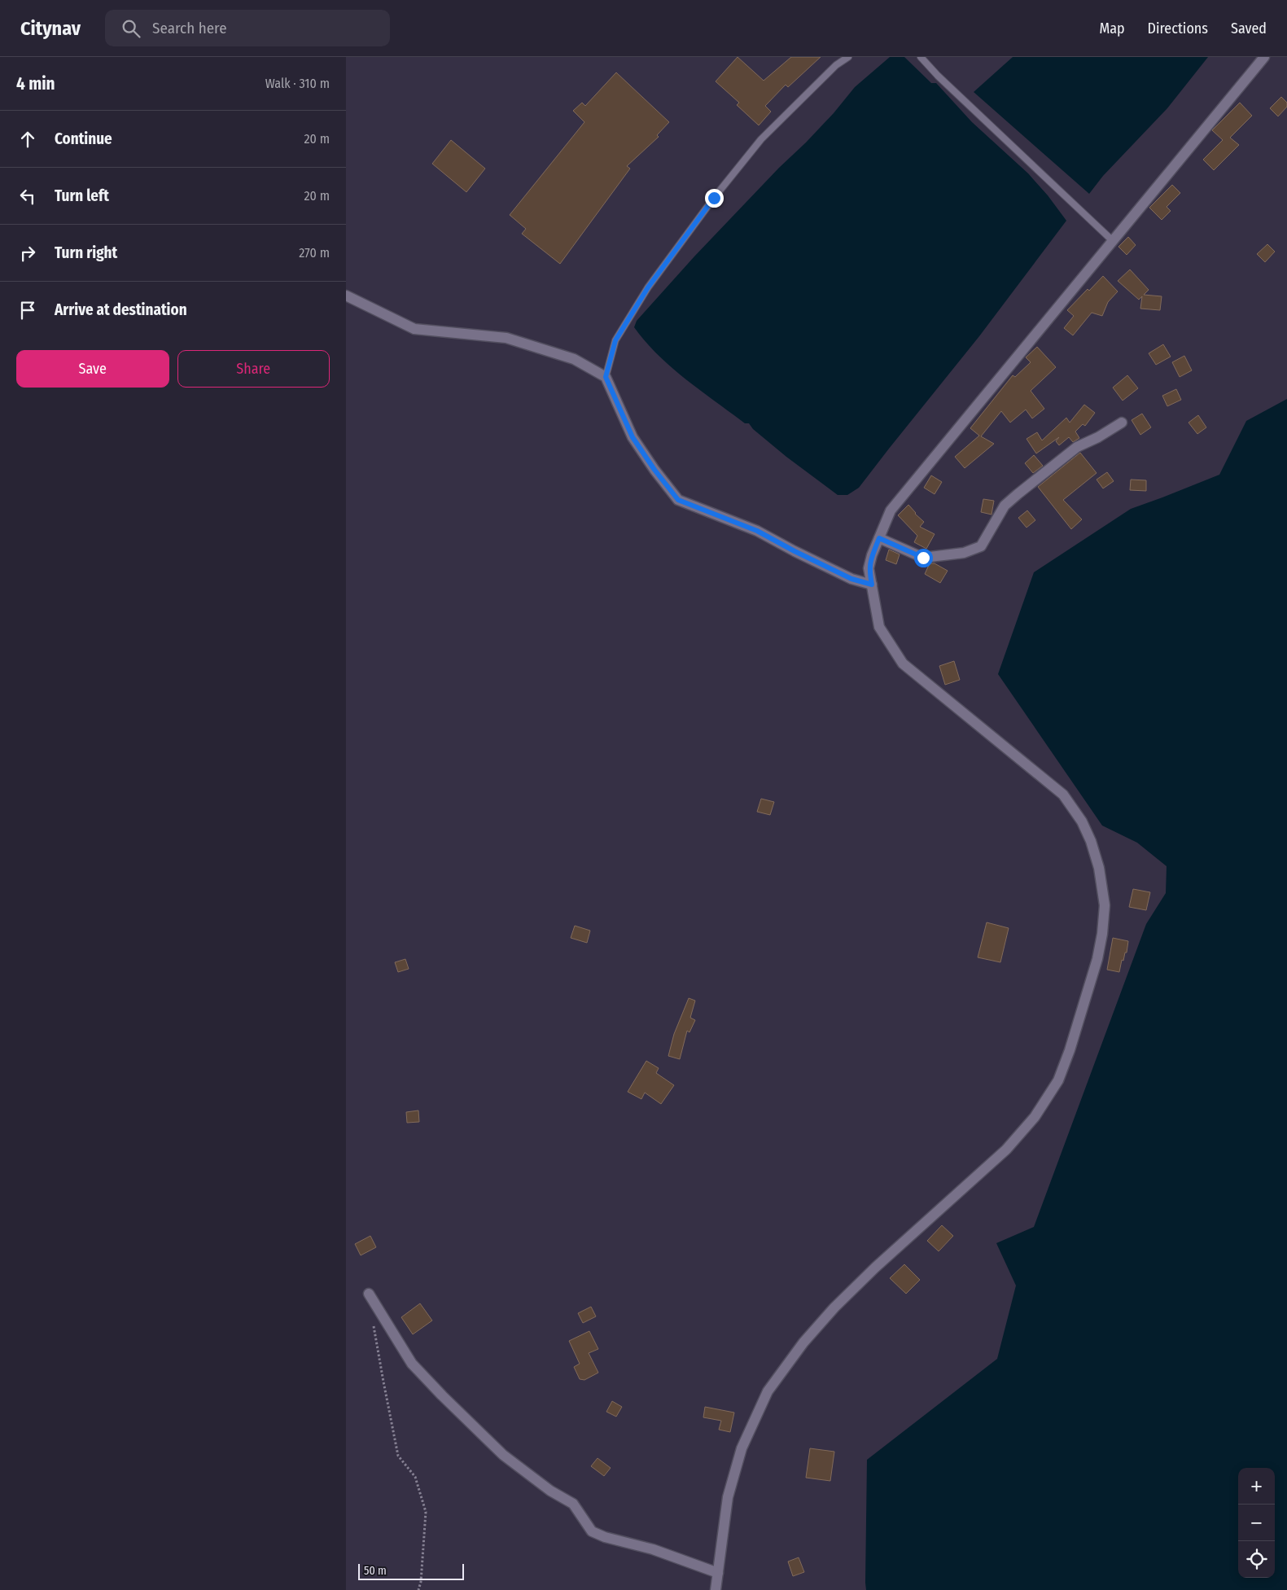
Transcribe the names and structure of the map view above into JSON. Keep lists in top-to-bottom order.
{
  "scale_bar": "50 m",
  "page": {
    "header": "Citynav",
    "search": "Search here",
    "nav": ["Map", "Directions", "Saved"],
    "heading": ["4 min", "Walk · 310 m"],
    "list": [
      ["Continue", "20 m"],
      ["Turn left", "20 m"],
      ["Turn right", "270 m"],
      "Arrive at destination"
    ],
    "buttons": ["Save", "Share"],
    "map_buttons": ["+", "−"],
    "scale": "50 m"
  }
}
